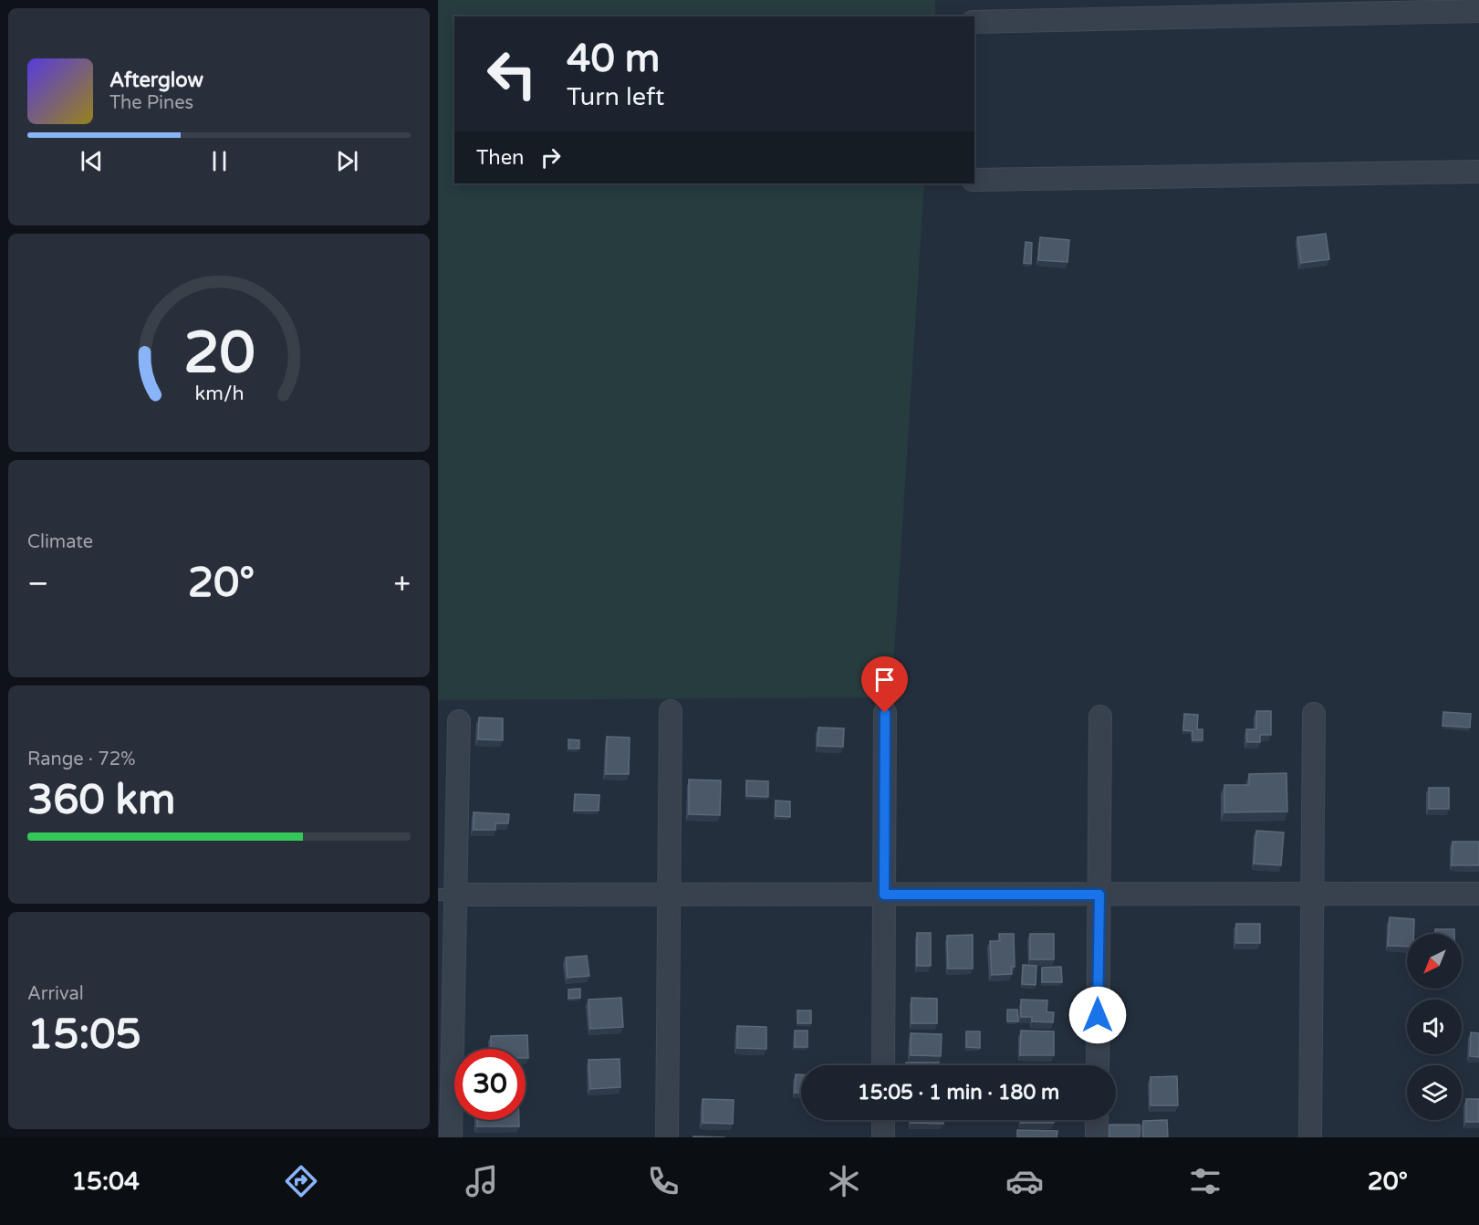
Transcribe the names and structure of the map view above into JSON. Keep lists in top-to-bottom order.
{
  "north": "bottom left",
  "page": {
    "turn": ["40 m", "Turn left"],
    "song": ["Afterglow", "The Pines"],
    "then": "Then",
    "tile": [
      "Climate",
      ["Range · 72%", "360 km"],
      ["Arrival", "15:05"]
    ],
    "heat": ["−", "20°", "+"],
    "limit": "30",
    "trip": "15:05 · 1 min · 180 m",
    "tabs": ["15:04", "20°"],
    "gauge": ["20", "km/h"]
  }
}
